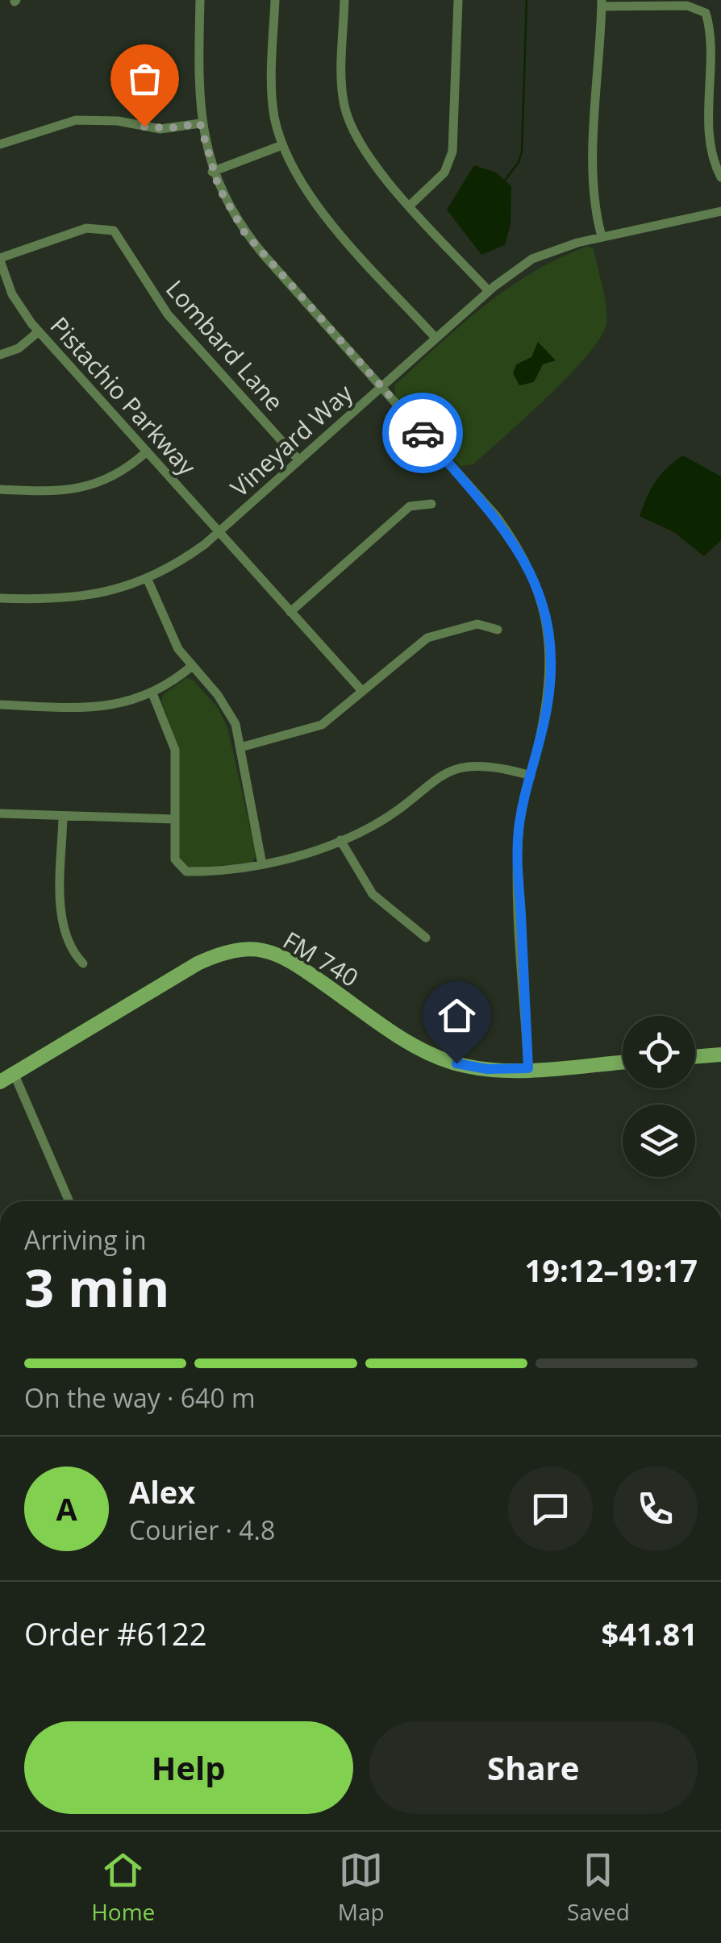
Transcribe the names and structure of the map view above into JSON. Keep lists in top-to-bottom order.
{
  "streets": {
    "main road": ["FM 740"],
    "street": ["Lombard Lane", "Pistachio Parkway", "Vineyard Way"]
  },
  "crossings": [
    ["Lombard Lane", "Pistachio Parkway"],
    ["Lombard Lane", "Vineyard Way"],
    ["Pistachio Parkway", "Vineyard Way"]
  ],
  "page": {
    "heading": ["3 min", "Arriving in", "19:12–19:17"],
    "panel": [
      "Alex",
      "Courier · 4.8",
      "Order #6122",
      "$41.81"
    ],
    "bar": "On the way · 640 m",
    "round": "A",
    "buttons": ["Help", "Share"],
    "tabs": ["Home", "Map", "Saved"]
  }
}
